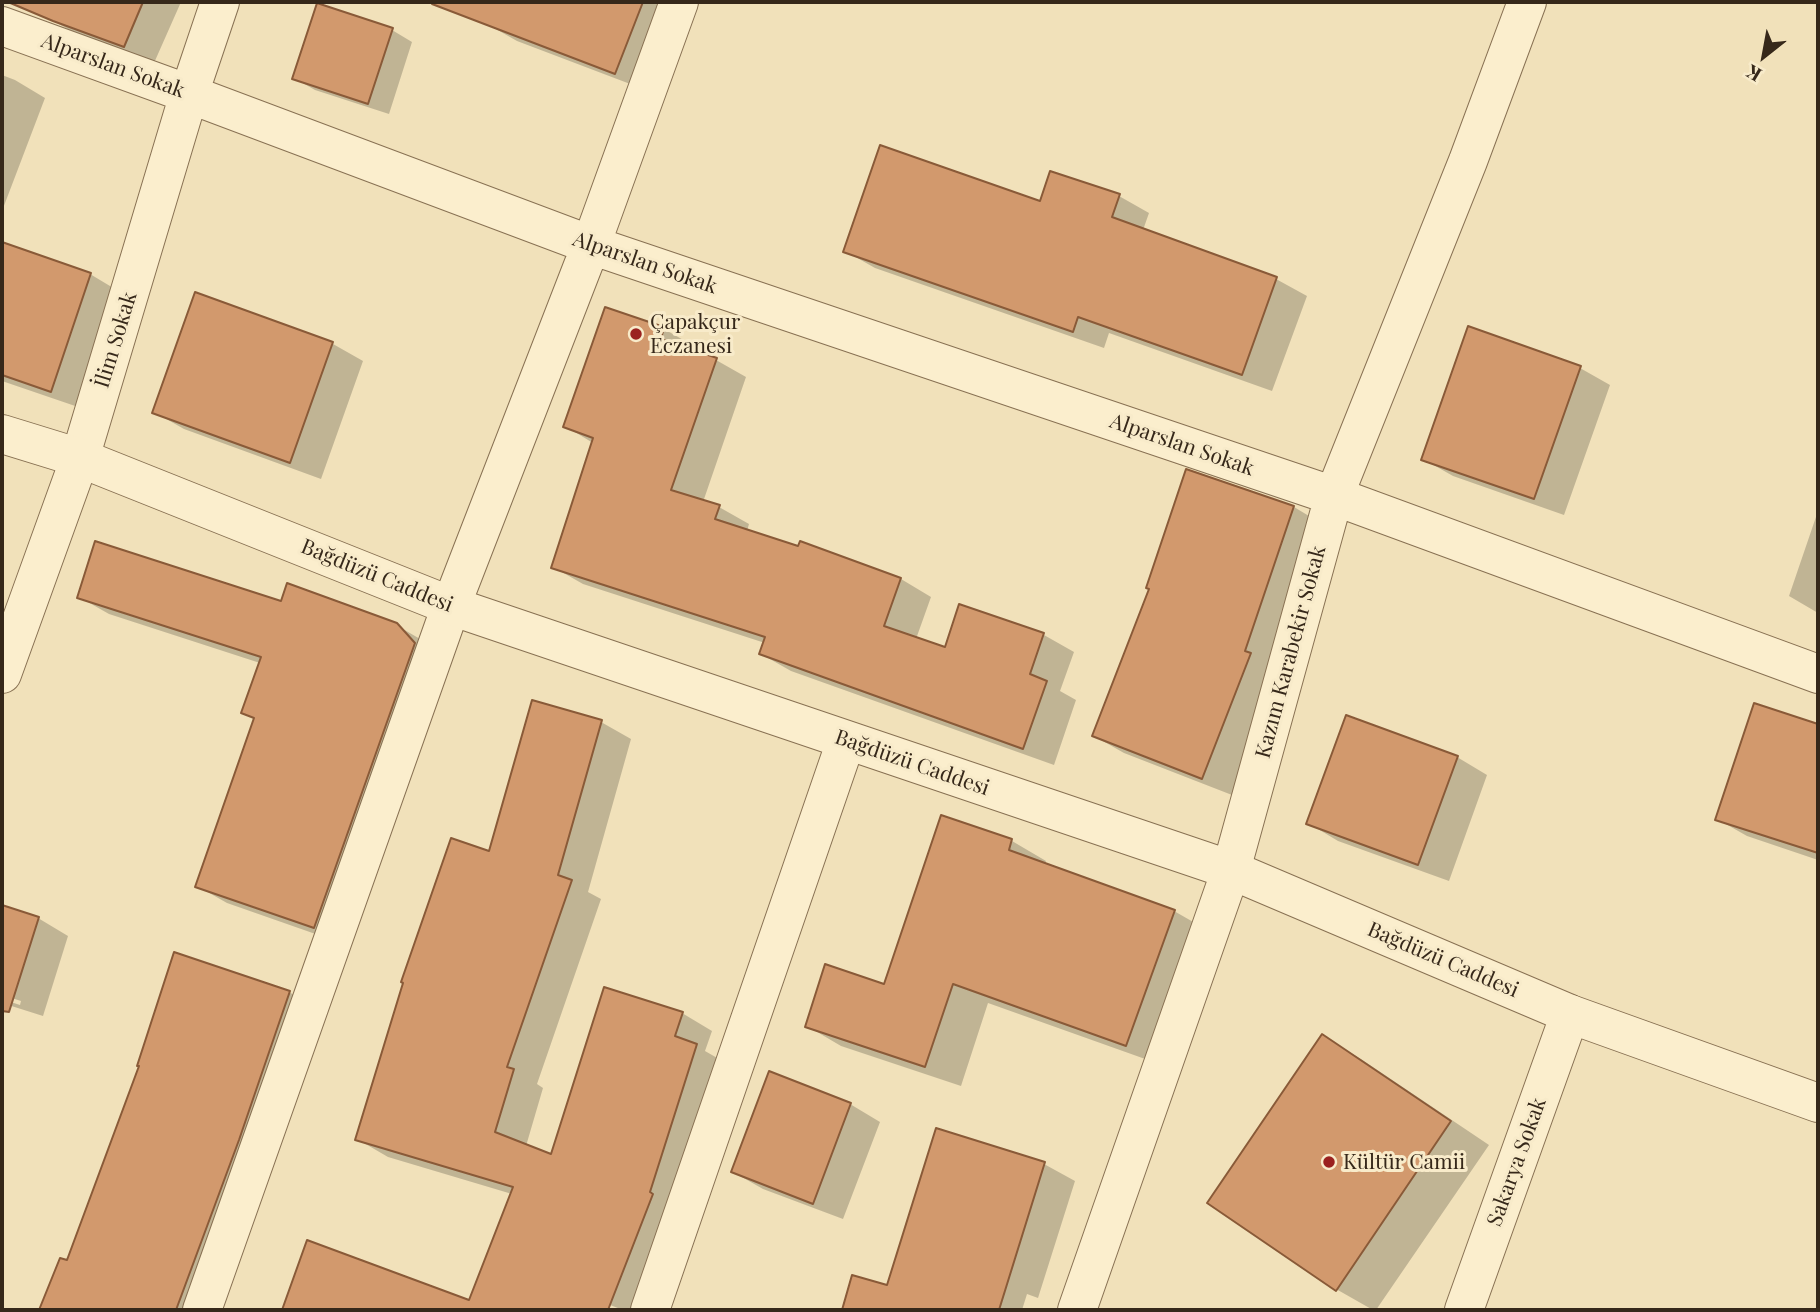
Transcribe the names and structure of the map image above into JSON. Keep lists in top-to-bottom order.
{
  "streets": {
    "street": [
      "Alparslan Sokak",
      "İlim Sokak",
      "Bağdüzü Caddesi",
      "Kazım Karabekir Sokak",
      "Sakarya Sokak"
    ]
  },
  "crossings": [
    ["Alparslan Sokak", "İlim Sokak"],
    ["Alparslan Sokak", "Kazım Karabekir Sokak"],
    ["İlim Sokak", "Bağdüzü Caddesi"],
    ["Bağdüzü Caddesi", "Kazım Karabekir Sokak"],
    ["Bağdüzü Caddesi", "Sakarya Sokak"]
  ],
  "places": ["Çapakçur Eczanesi", "Kültür Camii"],
  "north": "bottom left"
}
